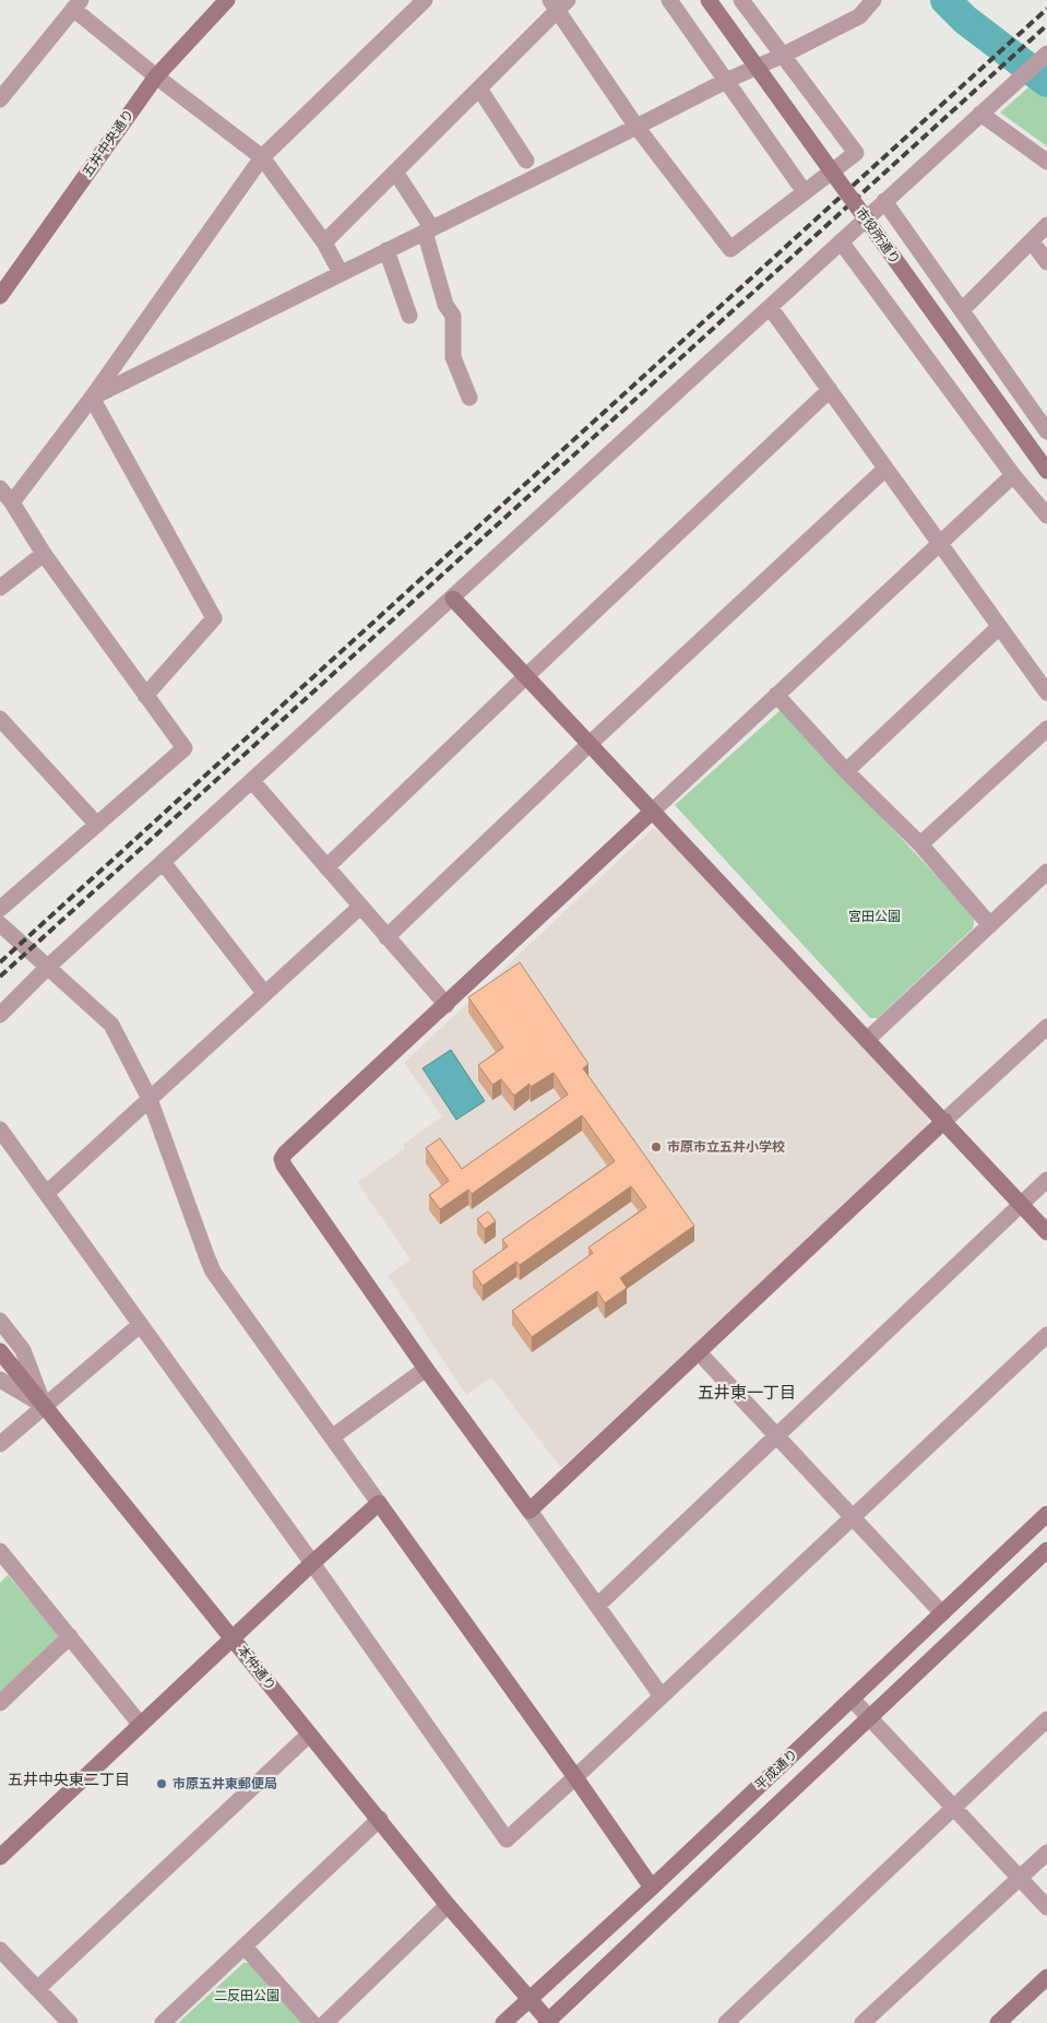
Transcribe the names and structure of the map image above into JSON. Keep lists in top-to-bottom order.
{
  "streets": {
    "street": [
      "五井中央通り",
      "市役所通り",
      "本仲通り",
      "平成通り"
    ]
  },
  "crossings": [
    ["本仲通り", "平成通り"]
  ],
  "districts": ["五井東一丁目", "五井中央東二丁目"],
  "parks": ["宮田公園", "二反田公園"],
  "places": ["市原市立五井小学校", "市原五井東郵便局"]
}
